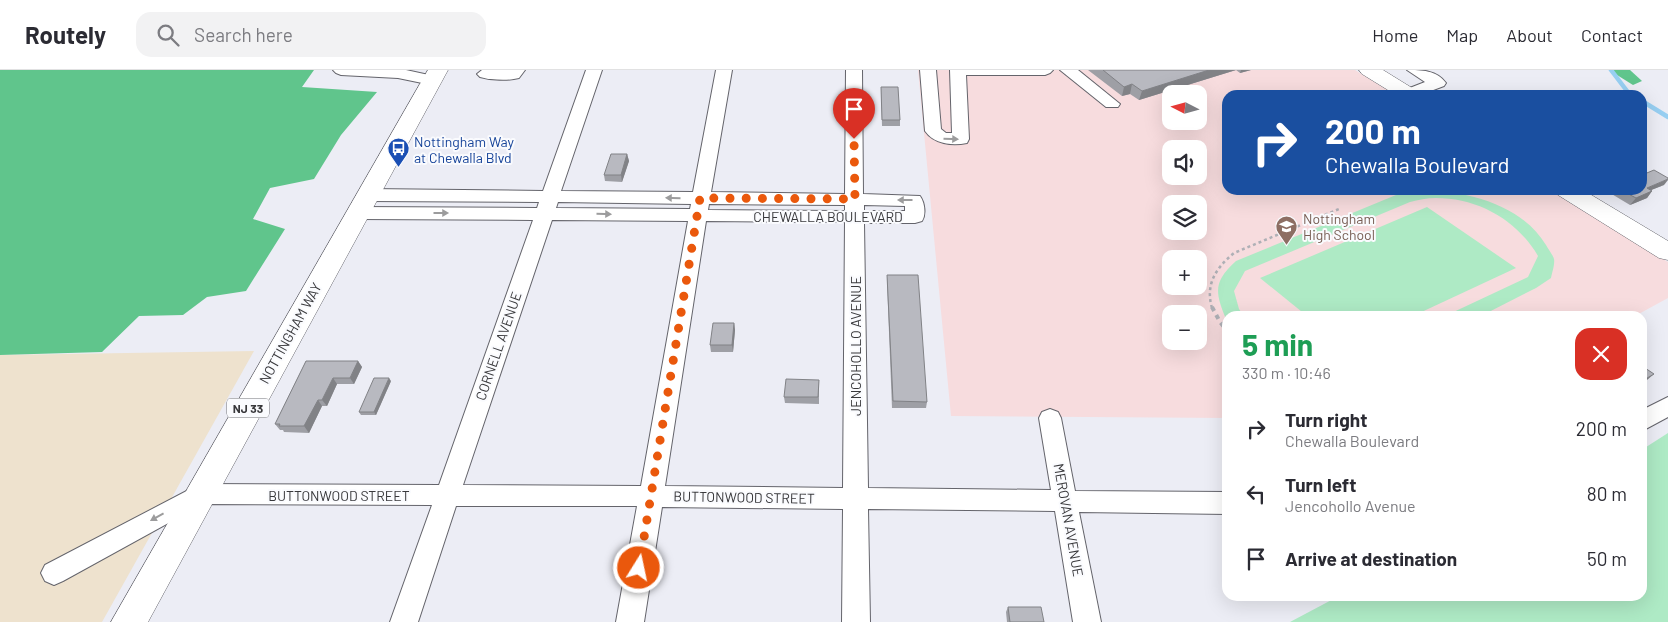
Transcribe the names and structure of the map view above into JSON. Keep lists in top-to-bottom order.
{
  "streets": {
    "main road": ["NOTTINGHAM WAY", "NJ 33"],
    "street": [
      "CHEWALLA BOULEVARD",
      "CORNELL AVENUE",
      "JENCOHOLLO AVENUE",
      "BUTTONWOOD STREET",
      "MEROVAN AVENUE"
    ]
  },
  "crossings": [
    ["CHEWALLA BOULEVARD", "NOTTINGHAM WAY"],
    ["CHEWALLA BOULEVARD", "CORNELL AVENUE"],
    ["CHEWALLA BOULEVARD", "JENCOHOLLO AVENUE"],
    ["NOTTINGHAM WAY", "BUTTONWOOD STREET"],
    ["CORNELL AVENUE", "BUTTONWOOD STREET"],
    ["JENCOHOLLO AVENUE", "BUTTONWOOD STREET"],
    ["BUTTONWOOD STREET", "MEROVAN AVENUE"]
  ],
  "places": {
    "bus stop": ["Nottingham Way at Chewalla Blvd"],
    "school or university": ["Nottingham High School"]
  },
  "north": "left",
  "page": {
    "header": "Routely",
    "search": "Search here",
    "nav": [
      "Home",
      "Map",
      "About",
      "Contact"
    ],
    "map_buttons": ["+", "−"],
    "turn": ["200 m", "Chewalla Boulevard"],
    "heading": ["5 min", "330 m · 10:46"],
    "list": [
      {
        "name": "Turn right",
        "note": "Chewalla Boulevard",
        "value": "200 m"
      },
      {
        "name": "Turn left",
        "note": "Jencohollo Avenue",
        "value": "80 m"
      },
      {
        "name": "Arrive at destination",
        "value": "50 m"
      }
    ]
  }
}
